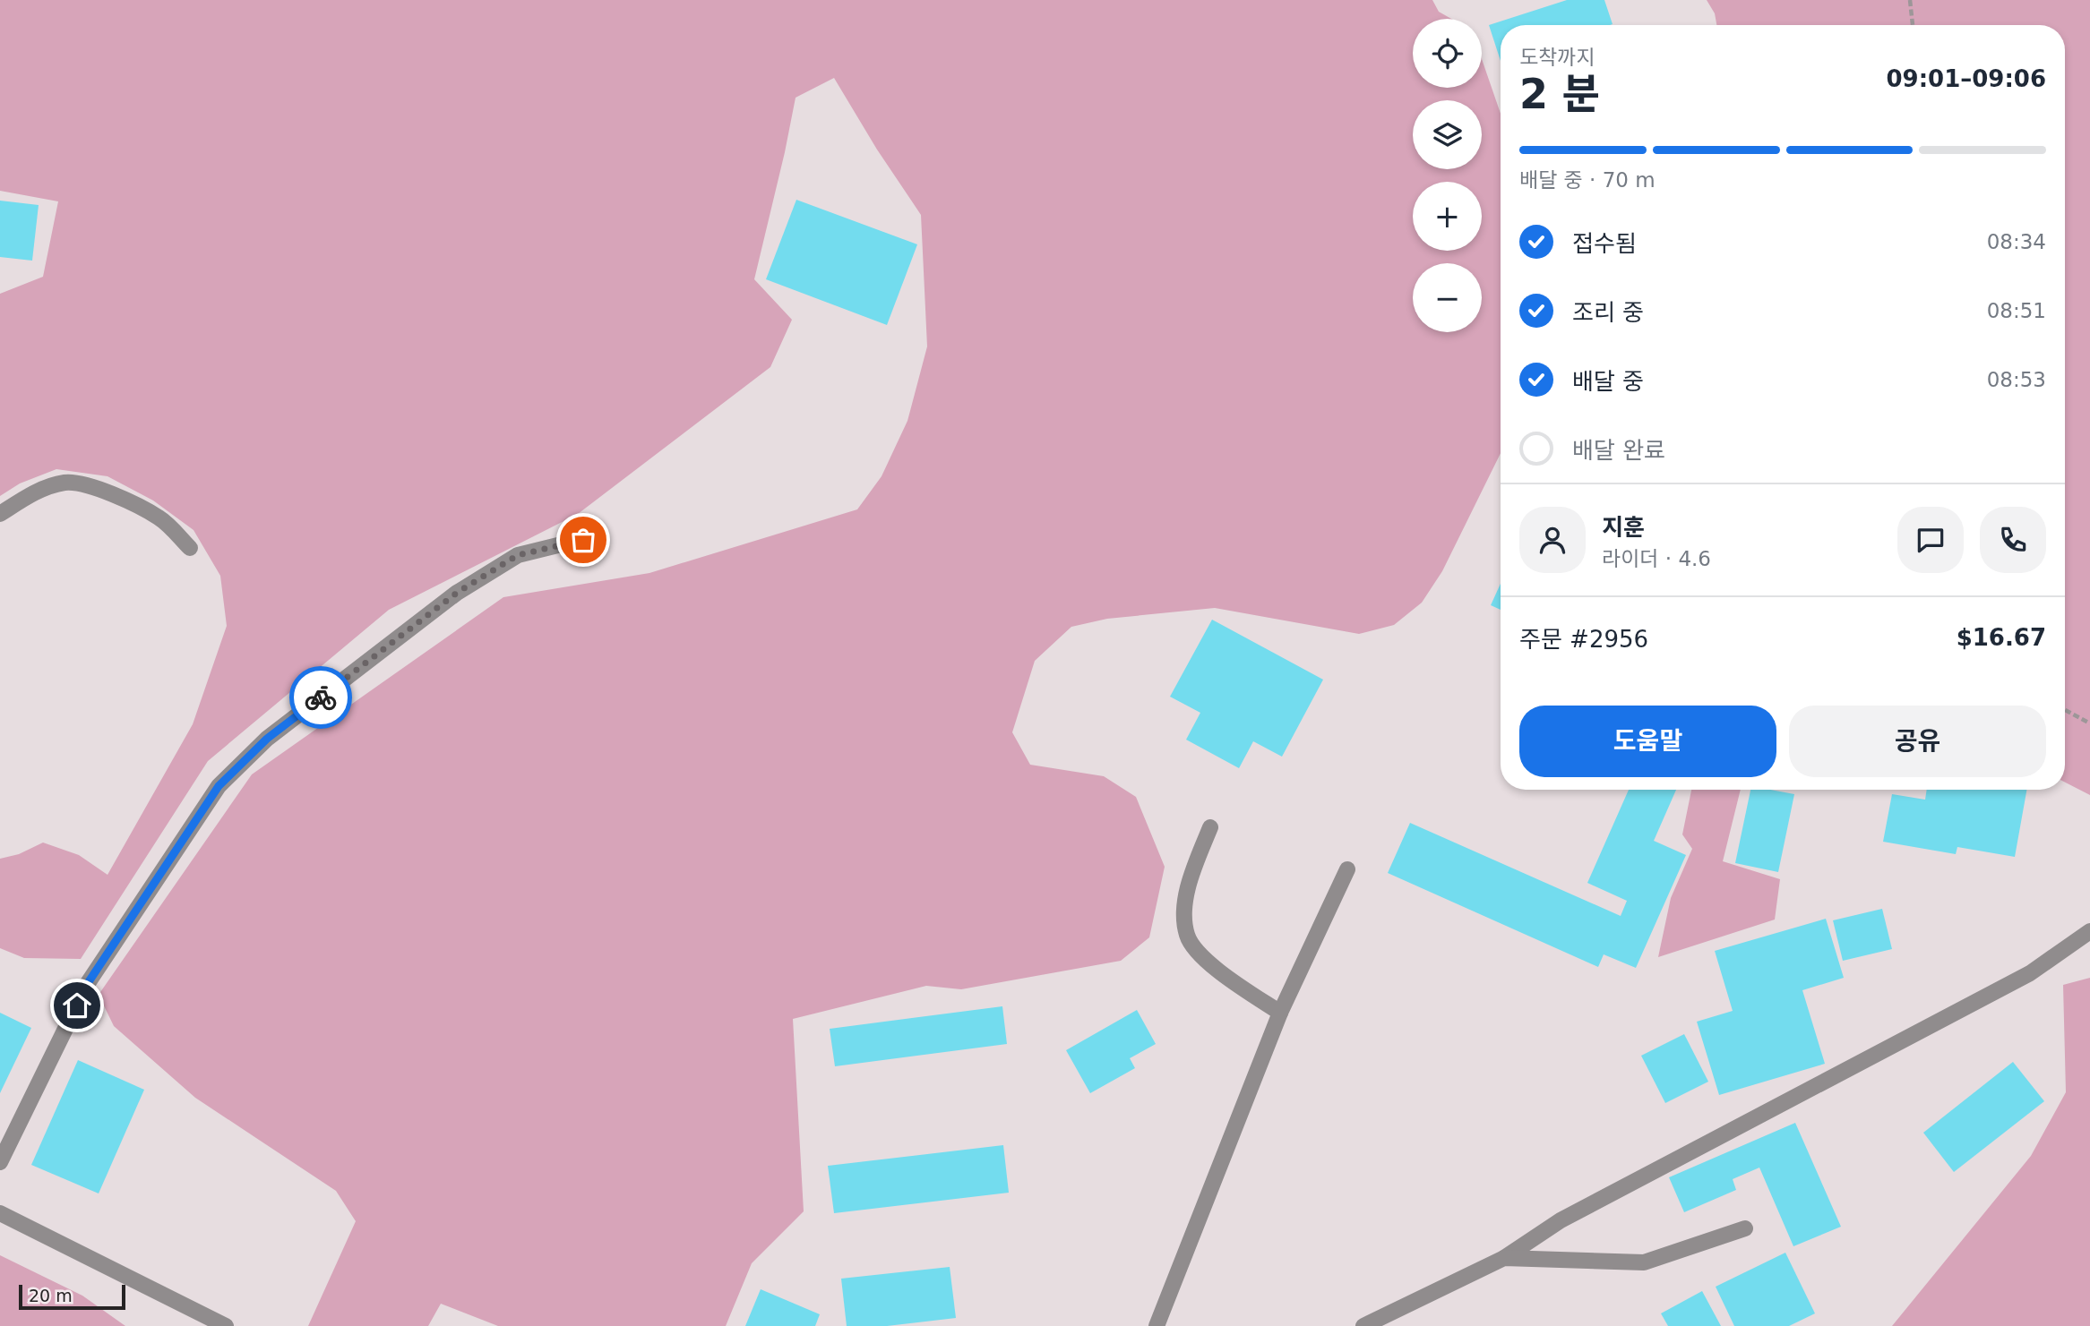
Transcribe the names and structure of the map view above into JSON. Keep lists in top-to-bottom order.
{
  "scale_bar": "20 m",
  "page": {
    "map_buttons": ["+", "−"],
    "heading": ["2 분", "도착까지", "09:01–09:06"],
    "panel": [
      "지훈",
      "라이더 · 4.6",
      "주문 #2956",
      "$16.67"
    ],
    "bar": "배달 중 · 70 m",
    "list": [
      ["접수됨", "08:34"],
      ["조리 중", "08:51"],
      ["배달 중", "08:53"],
      "배달 완료"
    ],
    "buttons": ["도움말", "공유"],
    "scale": "20 m"
  }
}
